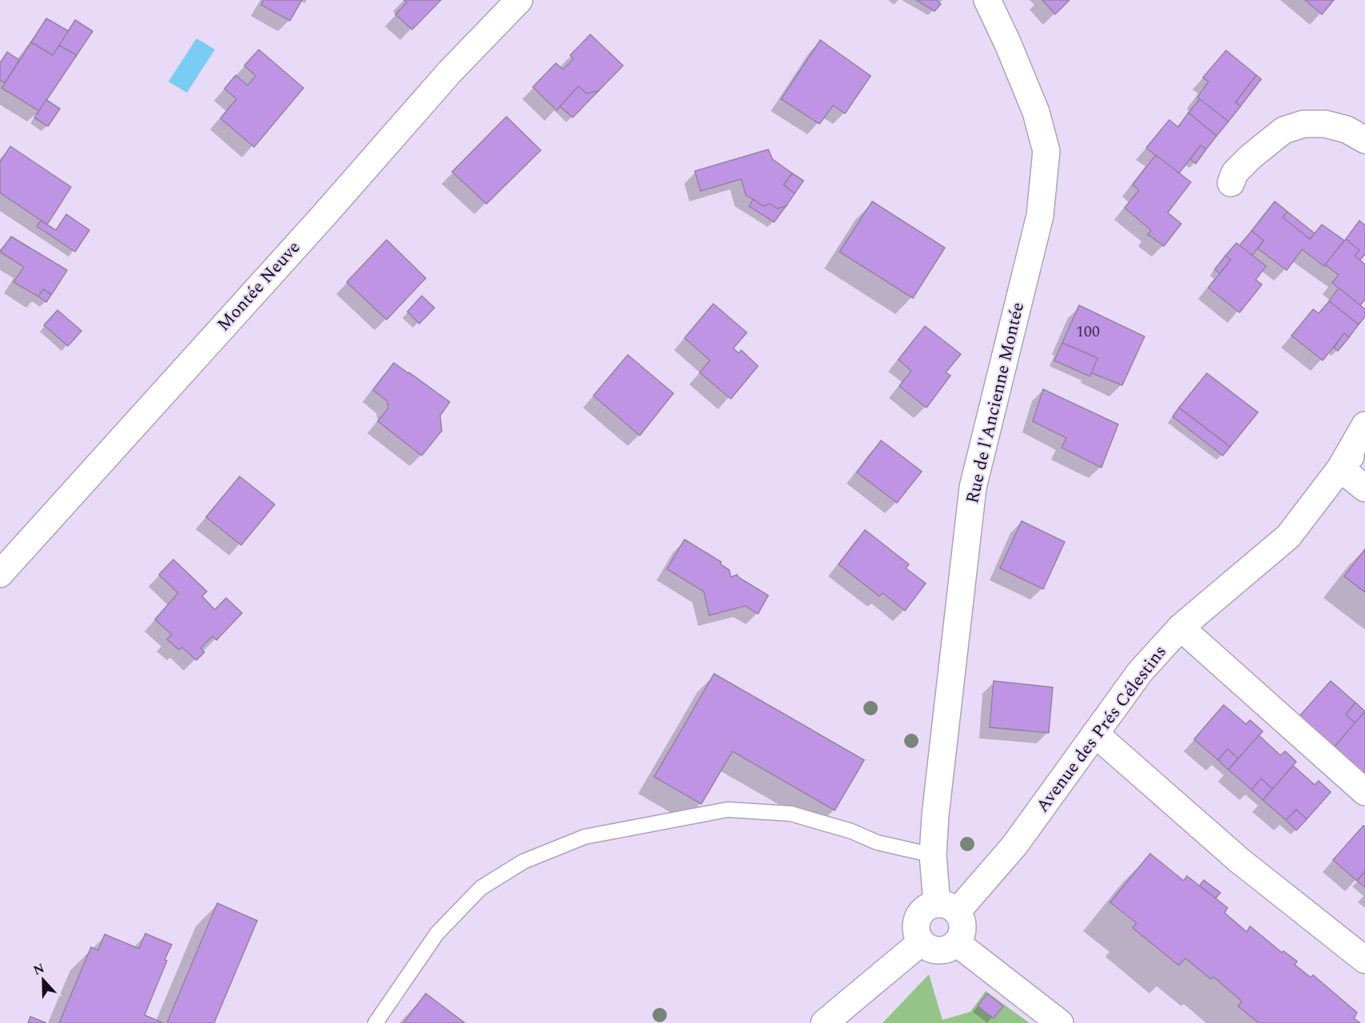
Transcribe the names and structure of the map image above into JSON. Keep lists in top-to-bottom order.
{
  "streets": {
    "street": ["Montée Neuve", "Rue de l'Ancienne Montée", "Avenue des Prés Célestins"]
  },
  "crossings": [
    ["Rue de l'Ancienne Montée", "Avenue des Prés Célestins"]
  ],
  "house_numbers": ["100"],
  "north": "top"
}
